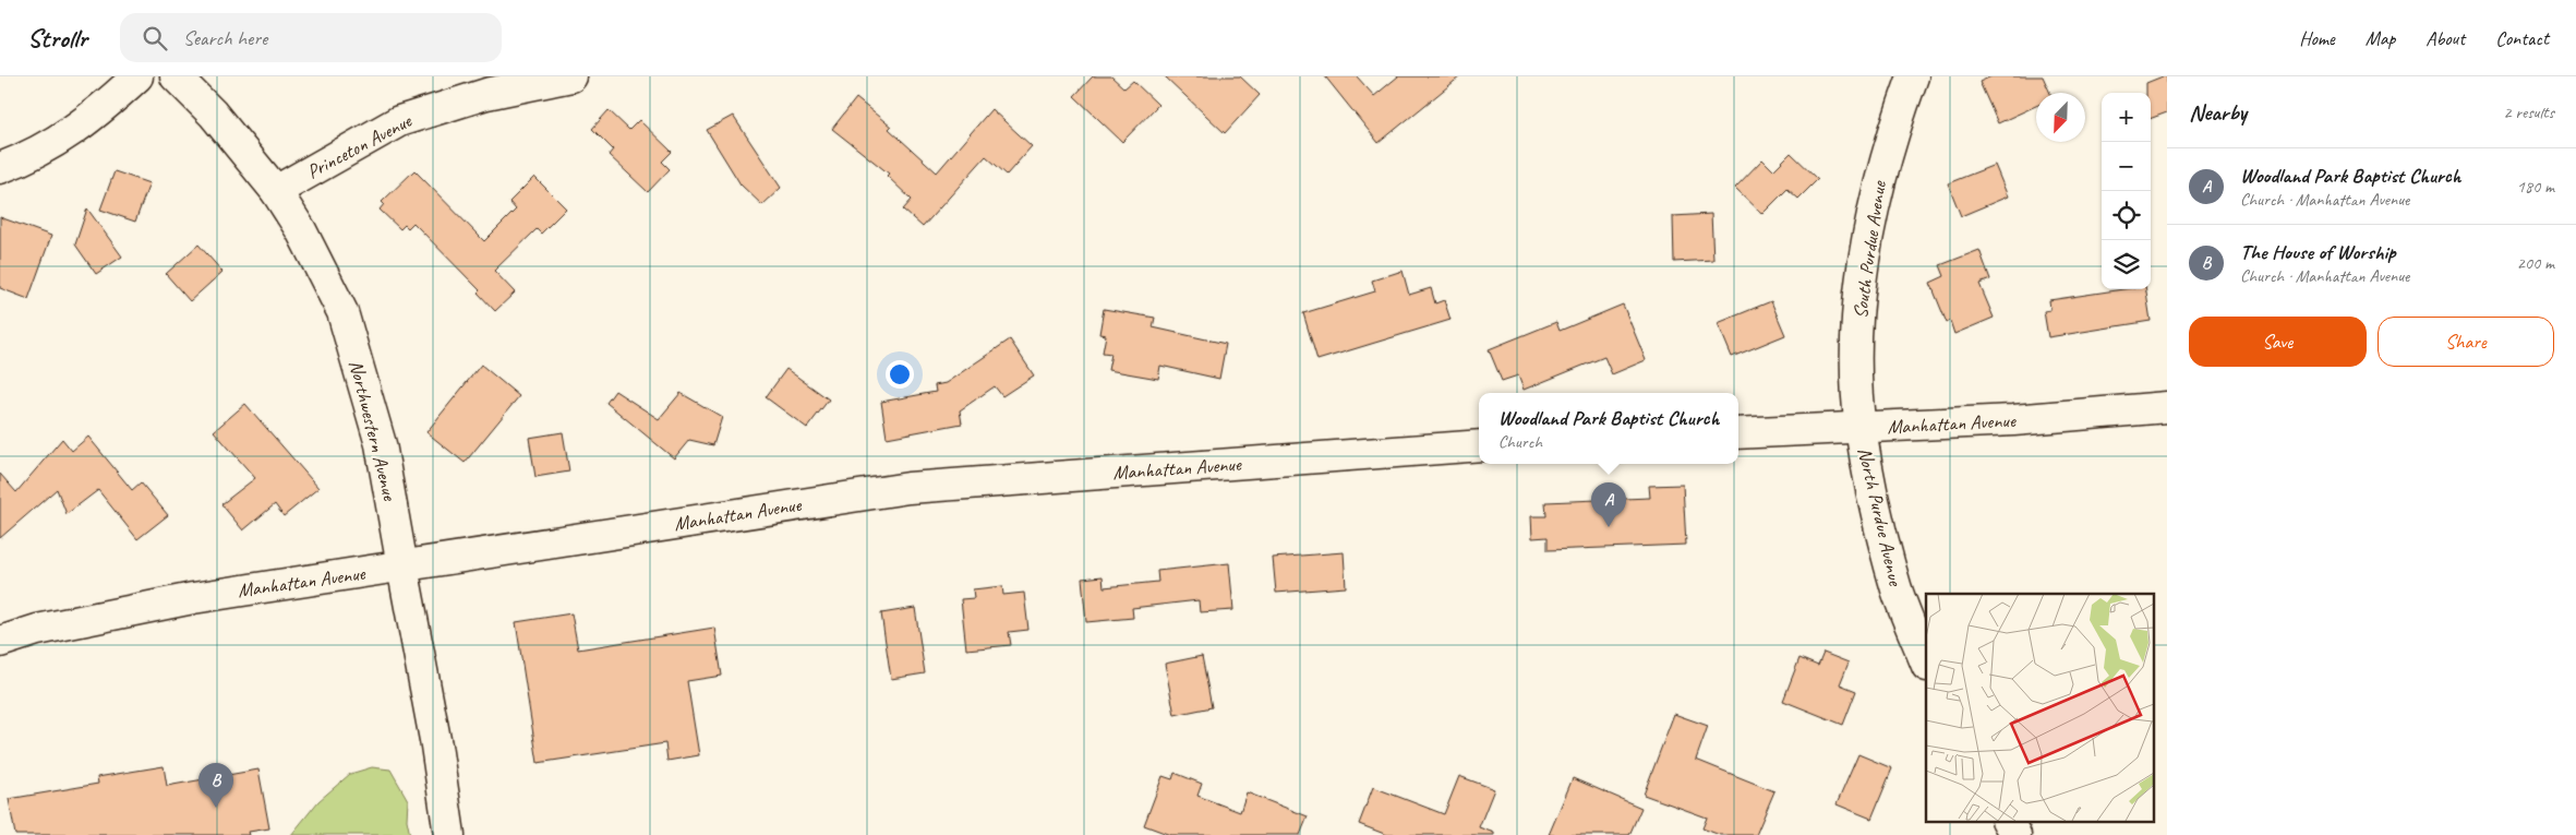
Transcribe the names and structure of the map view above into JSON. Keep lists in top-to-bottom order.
{
  "streets": {
    "street": [
      "Princeton Avenue",
      "South Purdue Avenue",
      "Manhattan Avenue",
      "Northwestern Avenue",
      "North Purdue Avenue"
    ]
  },
  "crossings": [
    ["Princeton Avenue", "Northwestern Avenue"],
    ["South Purdue Avenue", "Manhattan Avenue"],
    ["South Purdue Avenue", "North Purdue Avenue"],
    ["Manhattan Avenue", "Northwestern Avenue"],
    ["Manhattan Avenue", "North Purdue Avenue"]
  ],
  "north": "bottom left",
  "page": {
    "header": "Strollr",
    "search": "Search here",
    "nav": [
      "Home",
      "Map",
      "About",
      "Contact"
    ],
    "heading": ["Nearby", "2 results"],
    "map_buttons": ["+", "−"],
    "list": [
      {
        "mark": "A",
        "name": "Woodland Park Baptist Church",
        "note": "Church · Manhattan Avenue",
        "value": "180 m"
      },
      {
        "mark": "B",
        "name": "The House of Worship",
        "note": "Church · Manhattan Avenue",
        "value": "200 m"
      }
    ],
    "buttons": ["Save", "Share"],
    "popup": ["Woodland Park Baptist Church", "Church"],
    "pins": ["A", "B"]
  }
}
